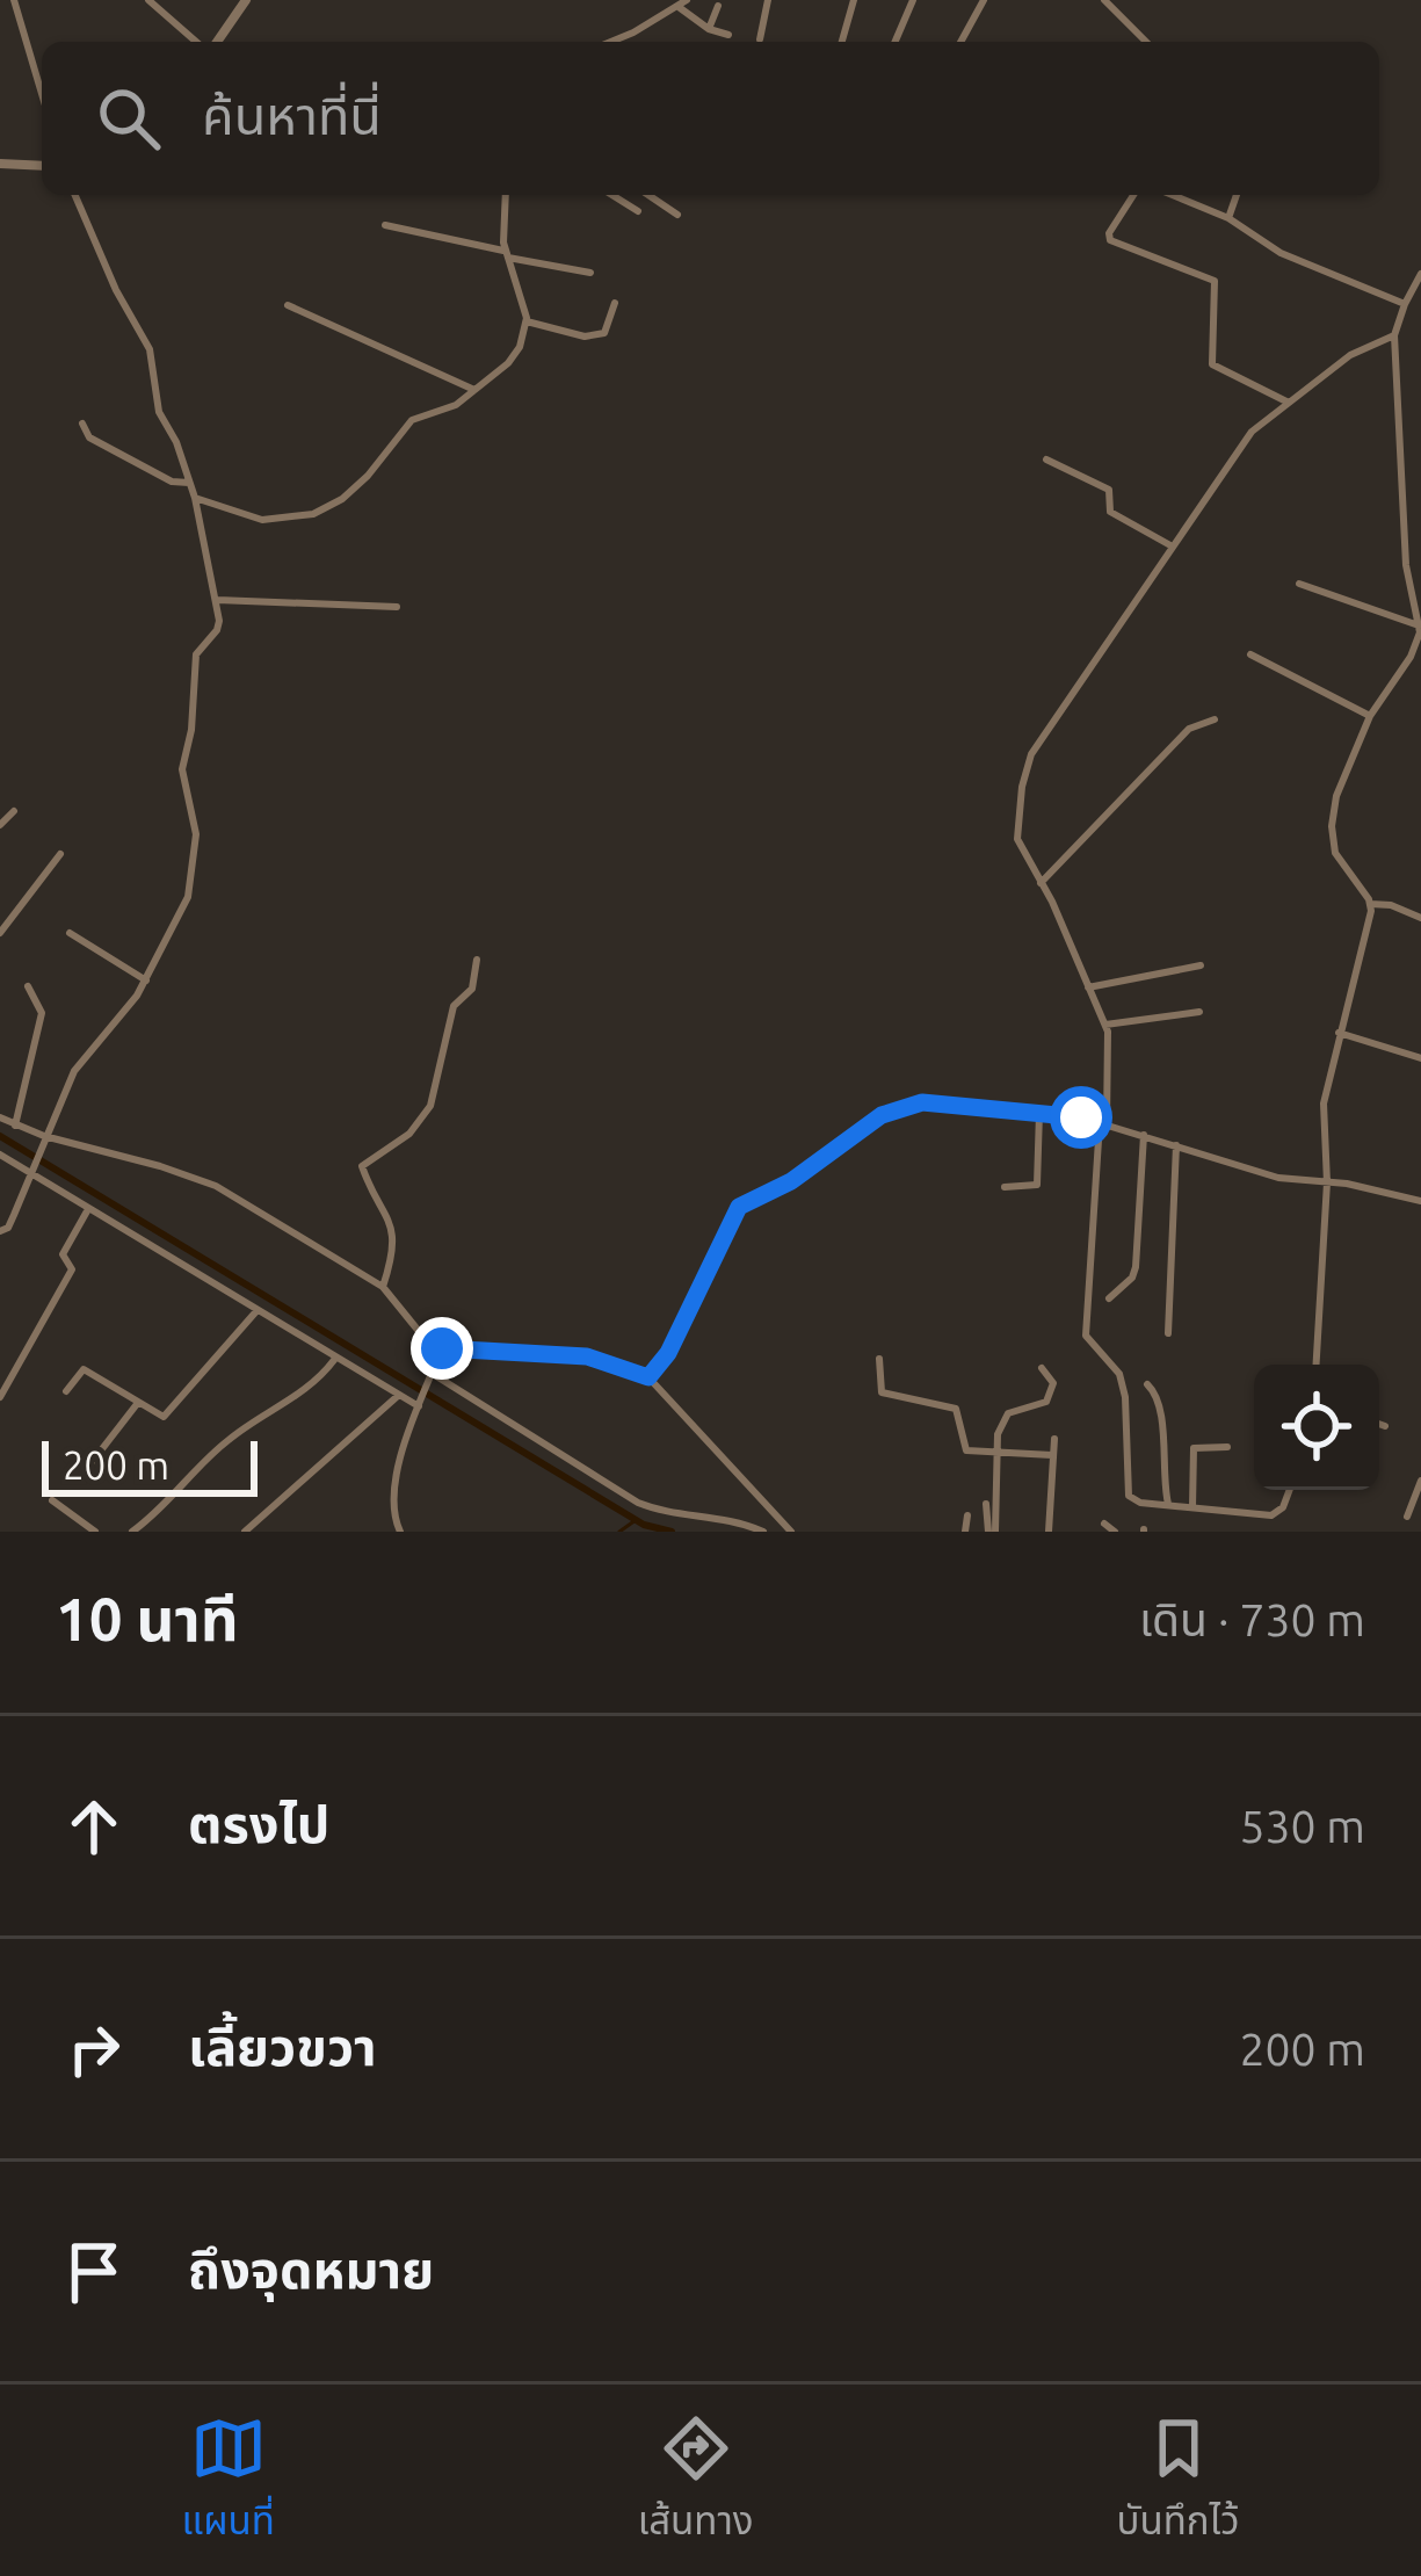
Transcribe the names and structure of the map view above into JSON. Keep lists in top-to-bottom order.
{
  "scale_bar": "200 m",
  "page": {
    "search": "ค้นหาที่นี่",
    "scale": "200 m",
    "heading": ["10 นาที", "เดิน · 730 m"],
    "list": [
      ["ตรงไป", "530 m"],
      ["เลี้ยวขวา", "200 m"],
      "ถึงจุดหมาย"
    ],
    "nav": ["แผนที่", "เส้นทาง", "บันทึกไว้"]
  }
}
